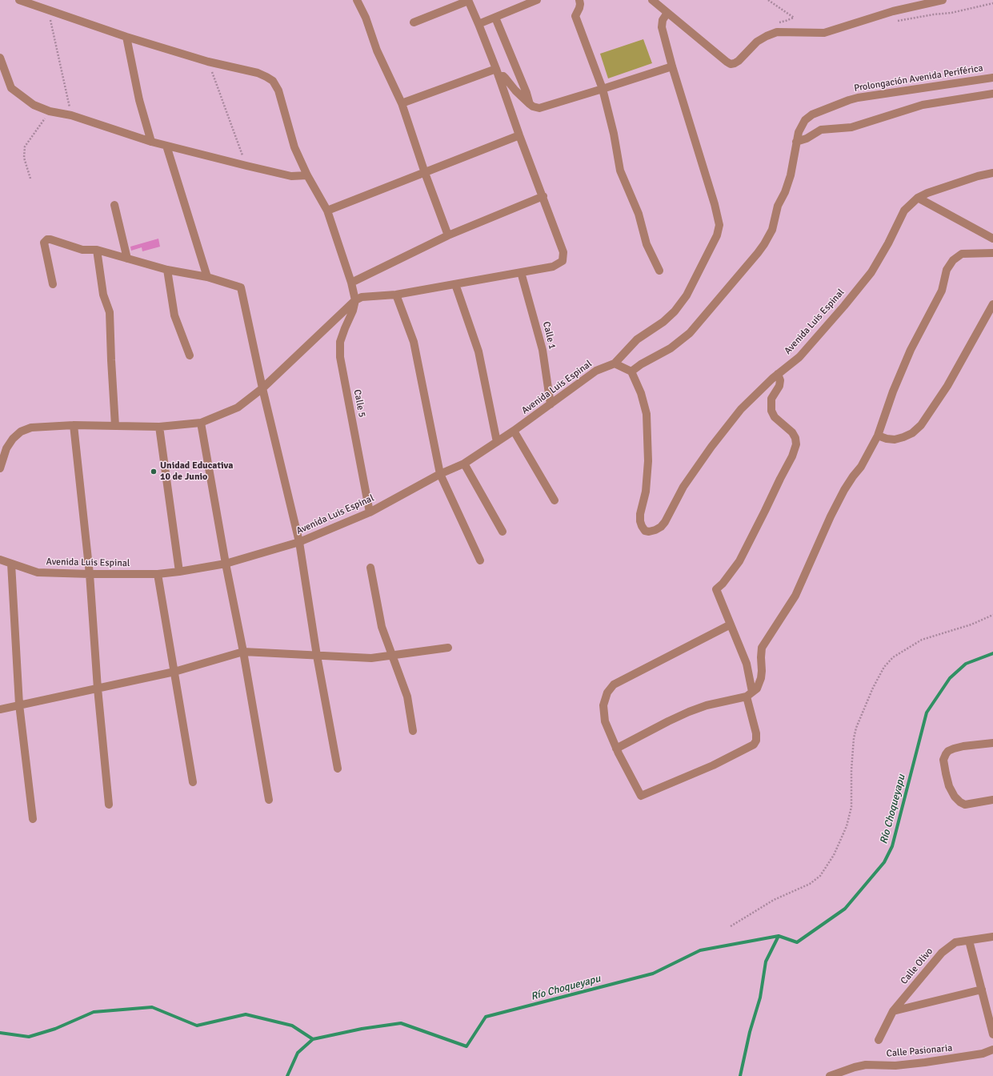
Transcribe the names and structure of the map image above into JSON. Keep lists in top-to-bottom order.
{
  "streets": {
    "street": [
      "Prolongación Avenida Periférica",
      "Avenida Luis Espinal",
      "Calle 1",
      "Calle 5",
      "Calle Olivo",
      "Calle Pasionaria"
    ]
  },
  "crossings": [
    ["Prolongación Avenida Periférica", "Avenida Luis Espinal"],
    ["Avenida Luis Espinal", "Calle 1"],
    ["Avenida Luis Espinal", "Calle 5"]
  ],
  "water": ["Río Choqueyapu"],
  "places": ["Unidad Educativa 10 de Junio"]
}
